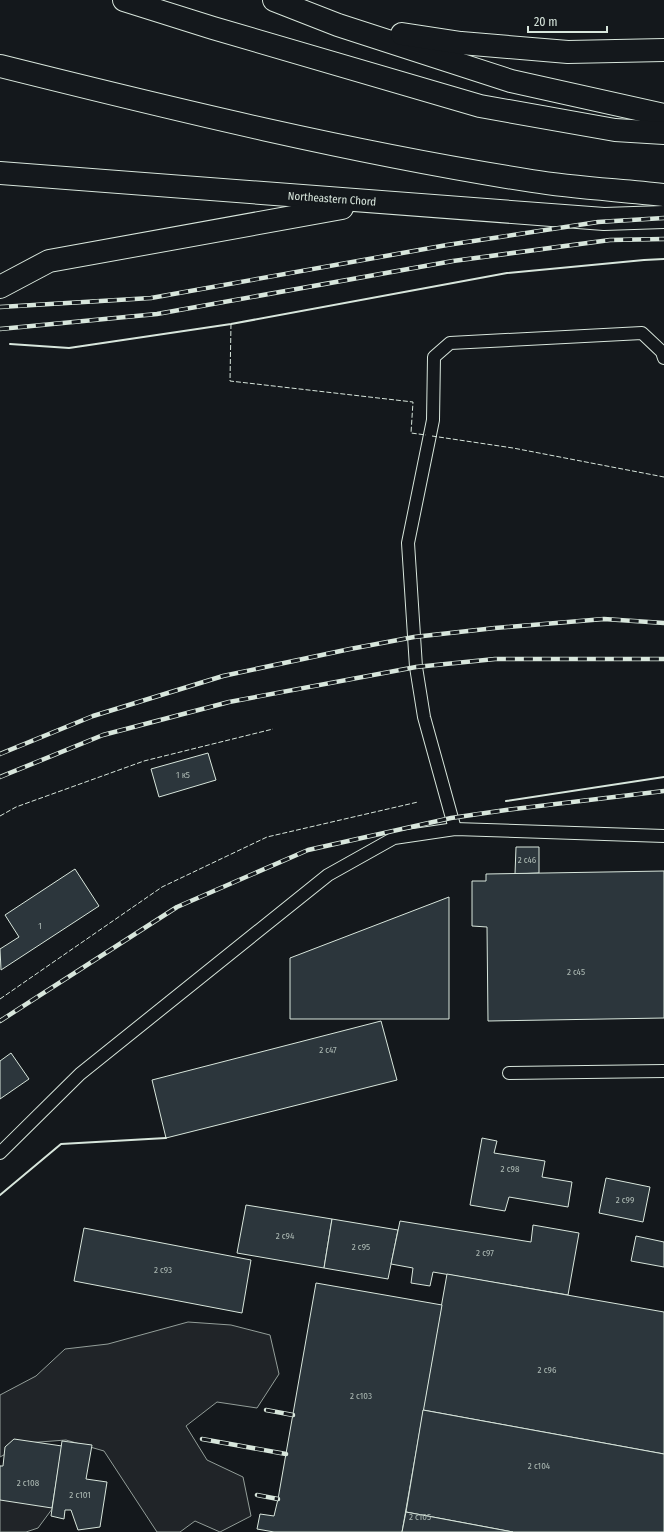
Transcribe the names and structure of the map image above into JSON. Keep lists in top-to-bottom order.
{
  "streets": {
    "main road": ["Northeastern Chord"]
  },
  "house_numbers": [
    "1 к5",
    "2 с46",
    "1",
    "2 с45",
    "2 с47",
    "2 с98",
    "2 с99",
    "2 с94",
    "2 с95",
    "2 с97",
    "2 с93",
    "2 с96",
    "2 с103",
    "2 с104",
    "2 с108",
    "2 с101",
    "2 с105"
  ],
  "scale_bar": "20 m"
}
